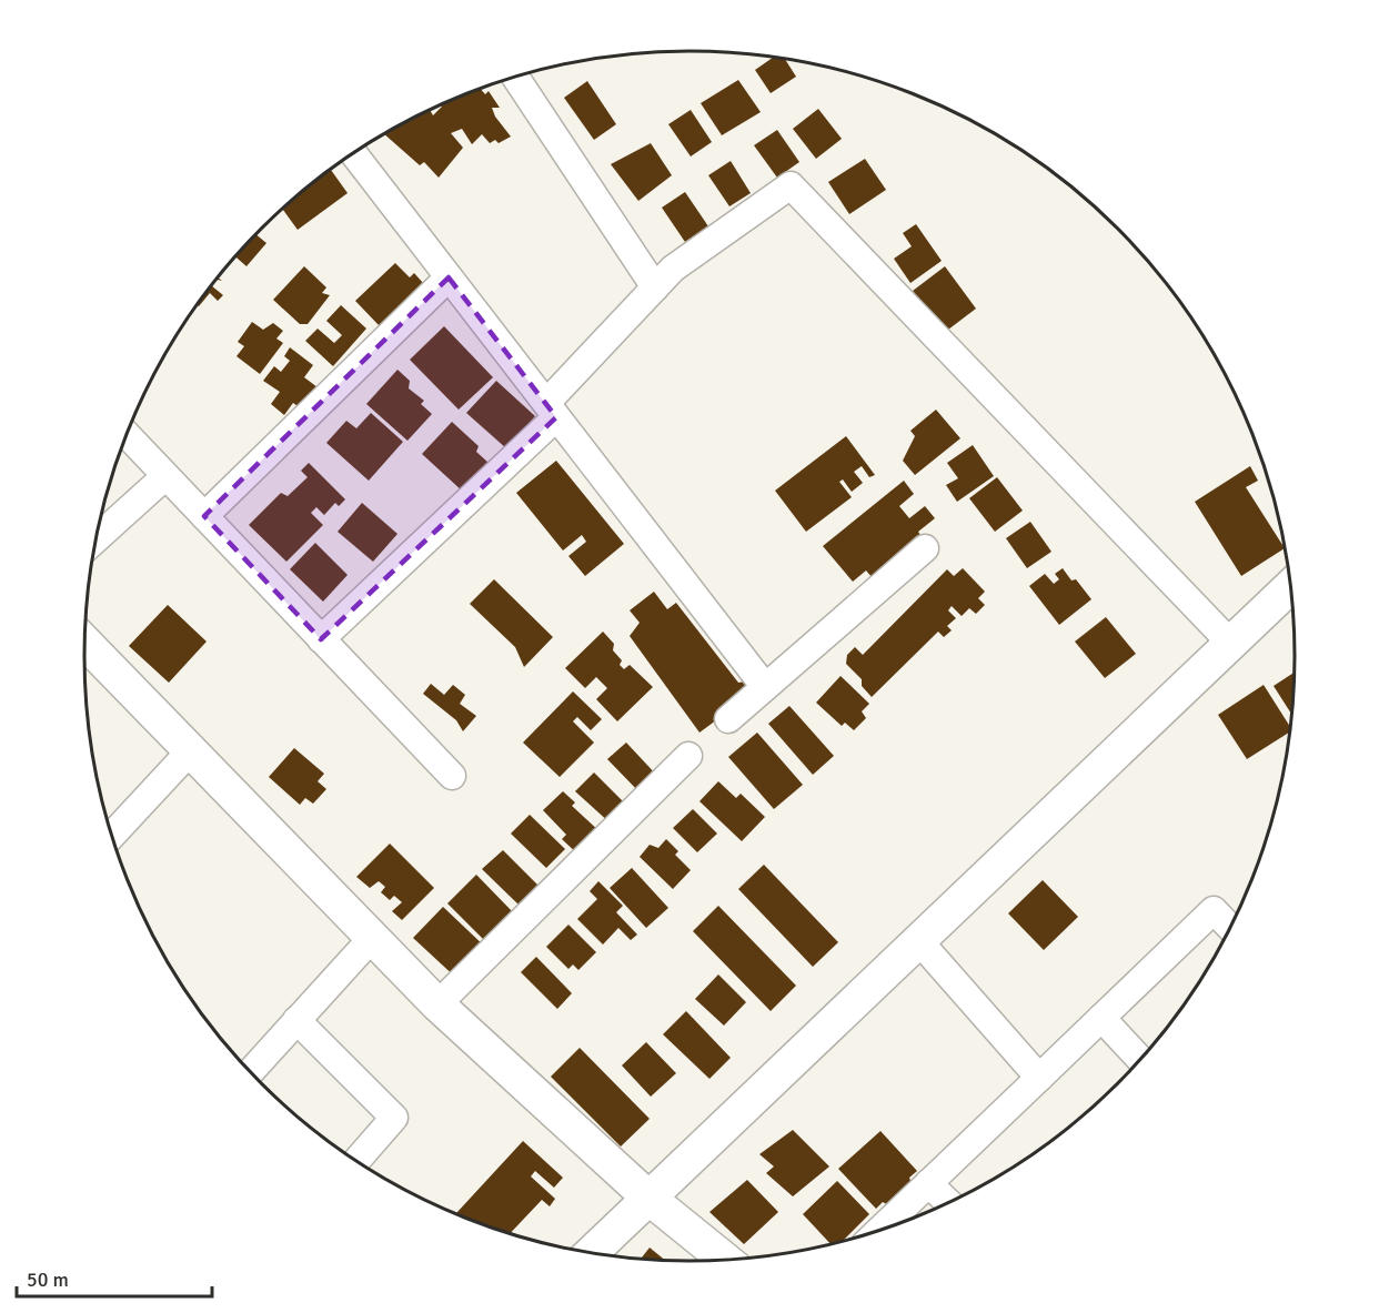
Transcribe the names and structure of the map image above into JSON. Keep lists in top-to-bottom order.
{
  "scale_bar": "50 m"
}
